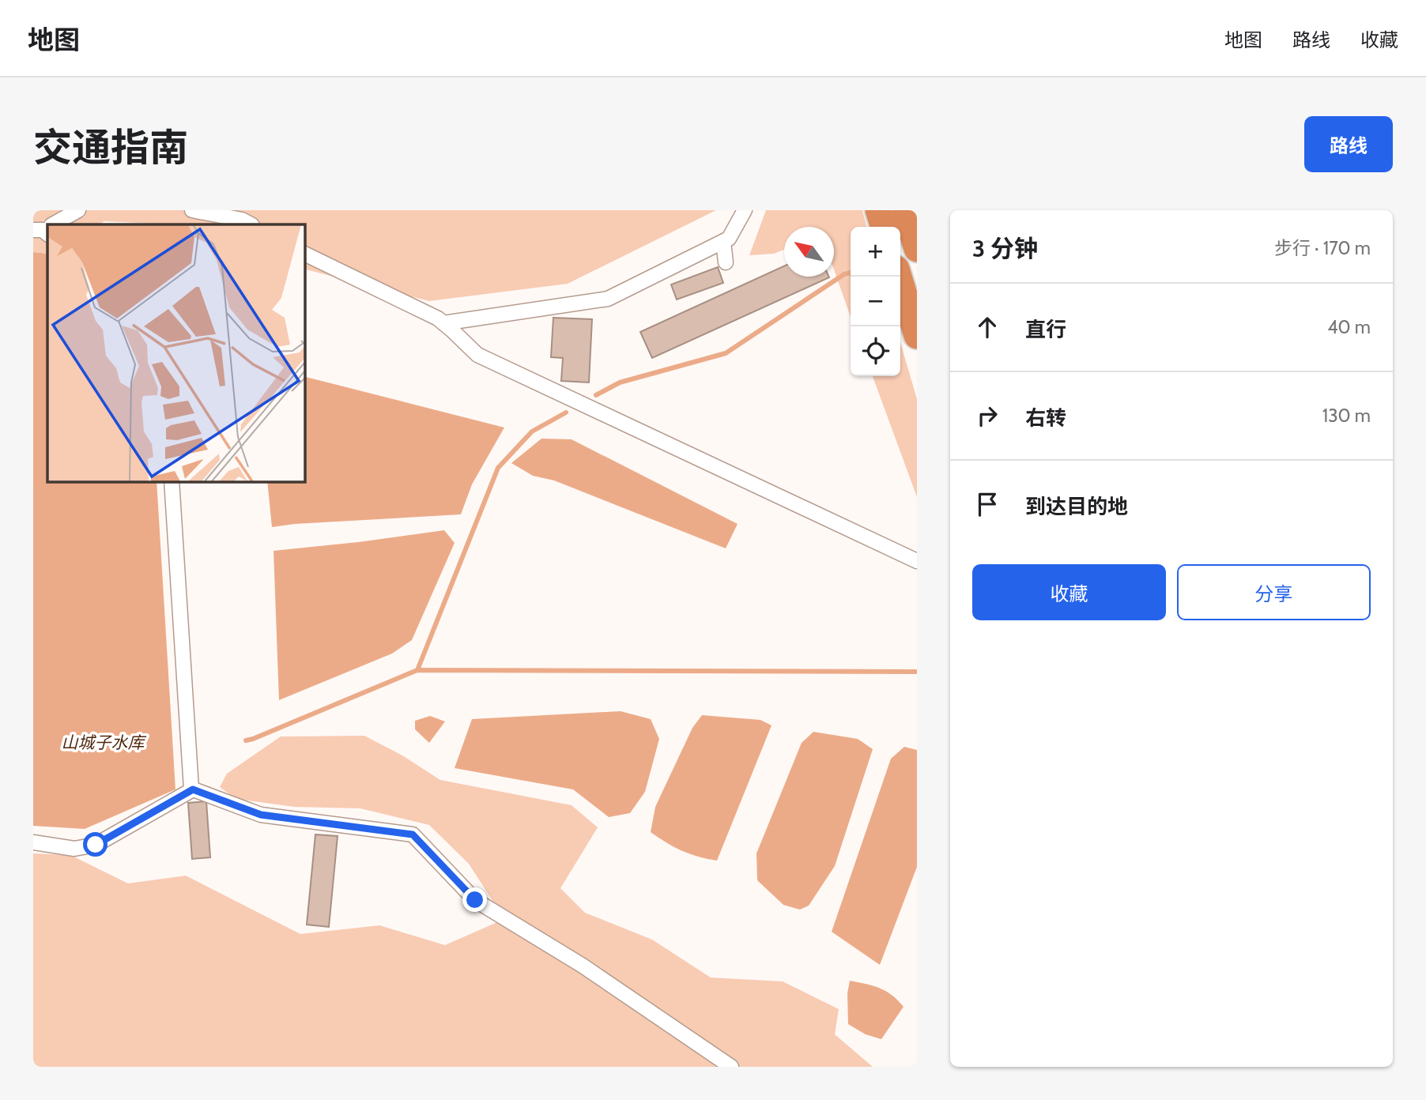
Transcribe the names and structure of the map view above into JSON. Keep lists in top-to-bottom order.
{
  "water": ["山城子水库"],
  "north": "top left",
  "page": {
    "header": "地图",
    "nav": ["地图", "路线", "收藏"],
    "title": "交通指南",
    "buttons": [
      "路线",
      ["收藏", "分享"]
    ],
    "heading": ["3 分钟", "步行 · 170 m"],
    "map_buttons": ["+", "−"],
    "list": [
      ["直行", "40 m"],
      ["右转", "130 m"],
      "到达目的地"
    ]
  }
}
